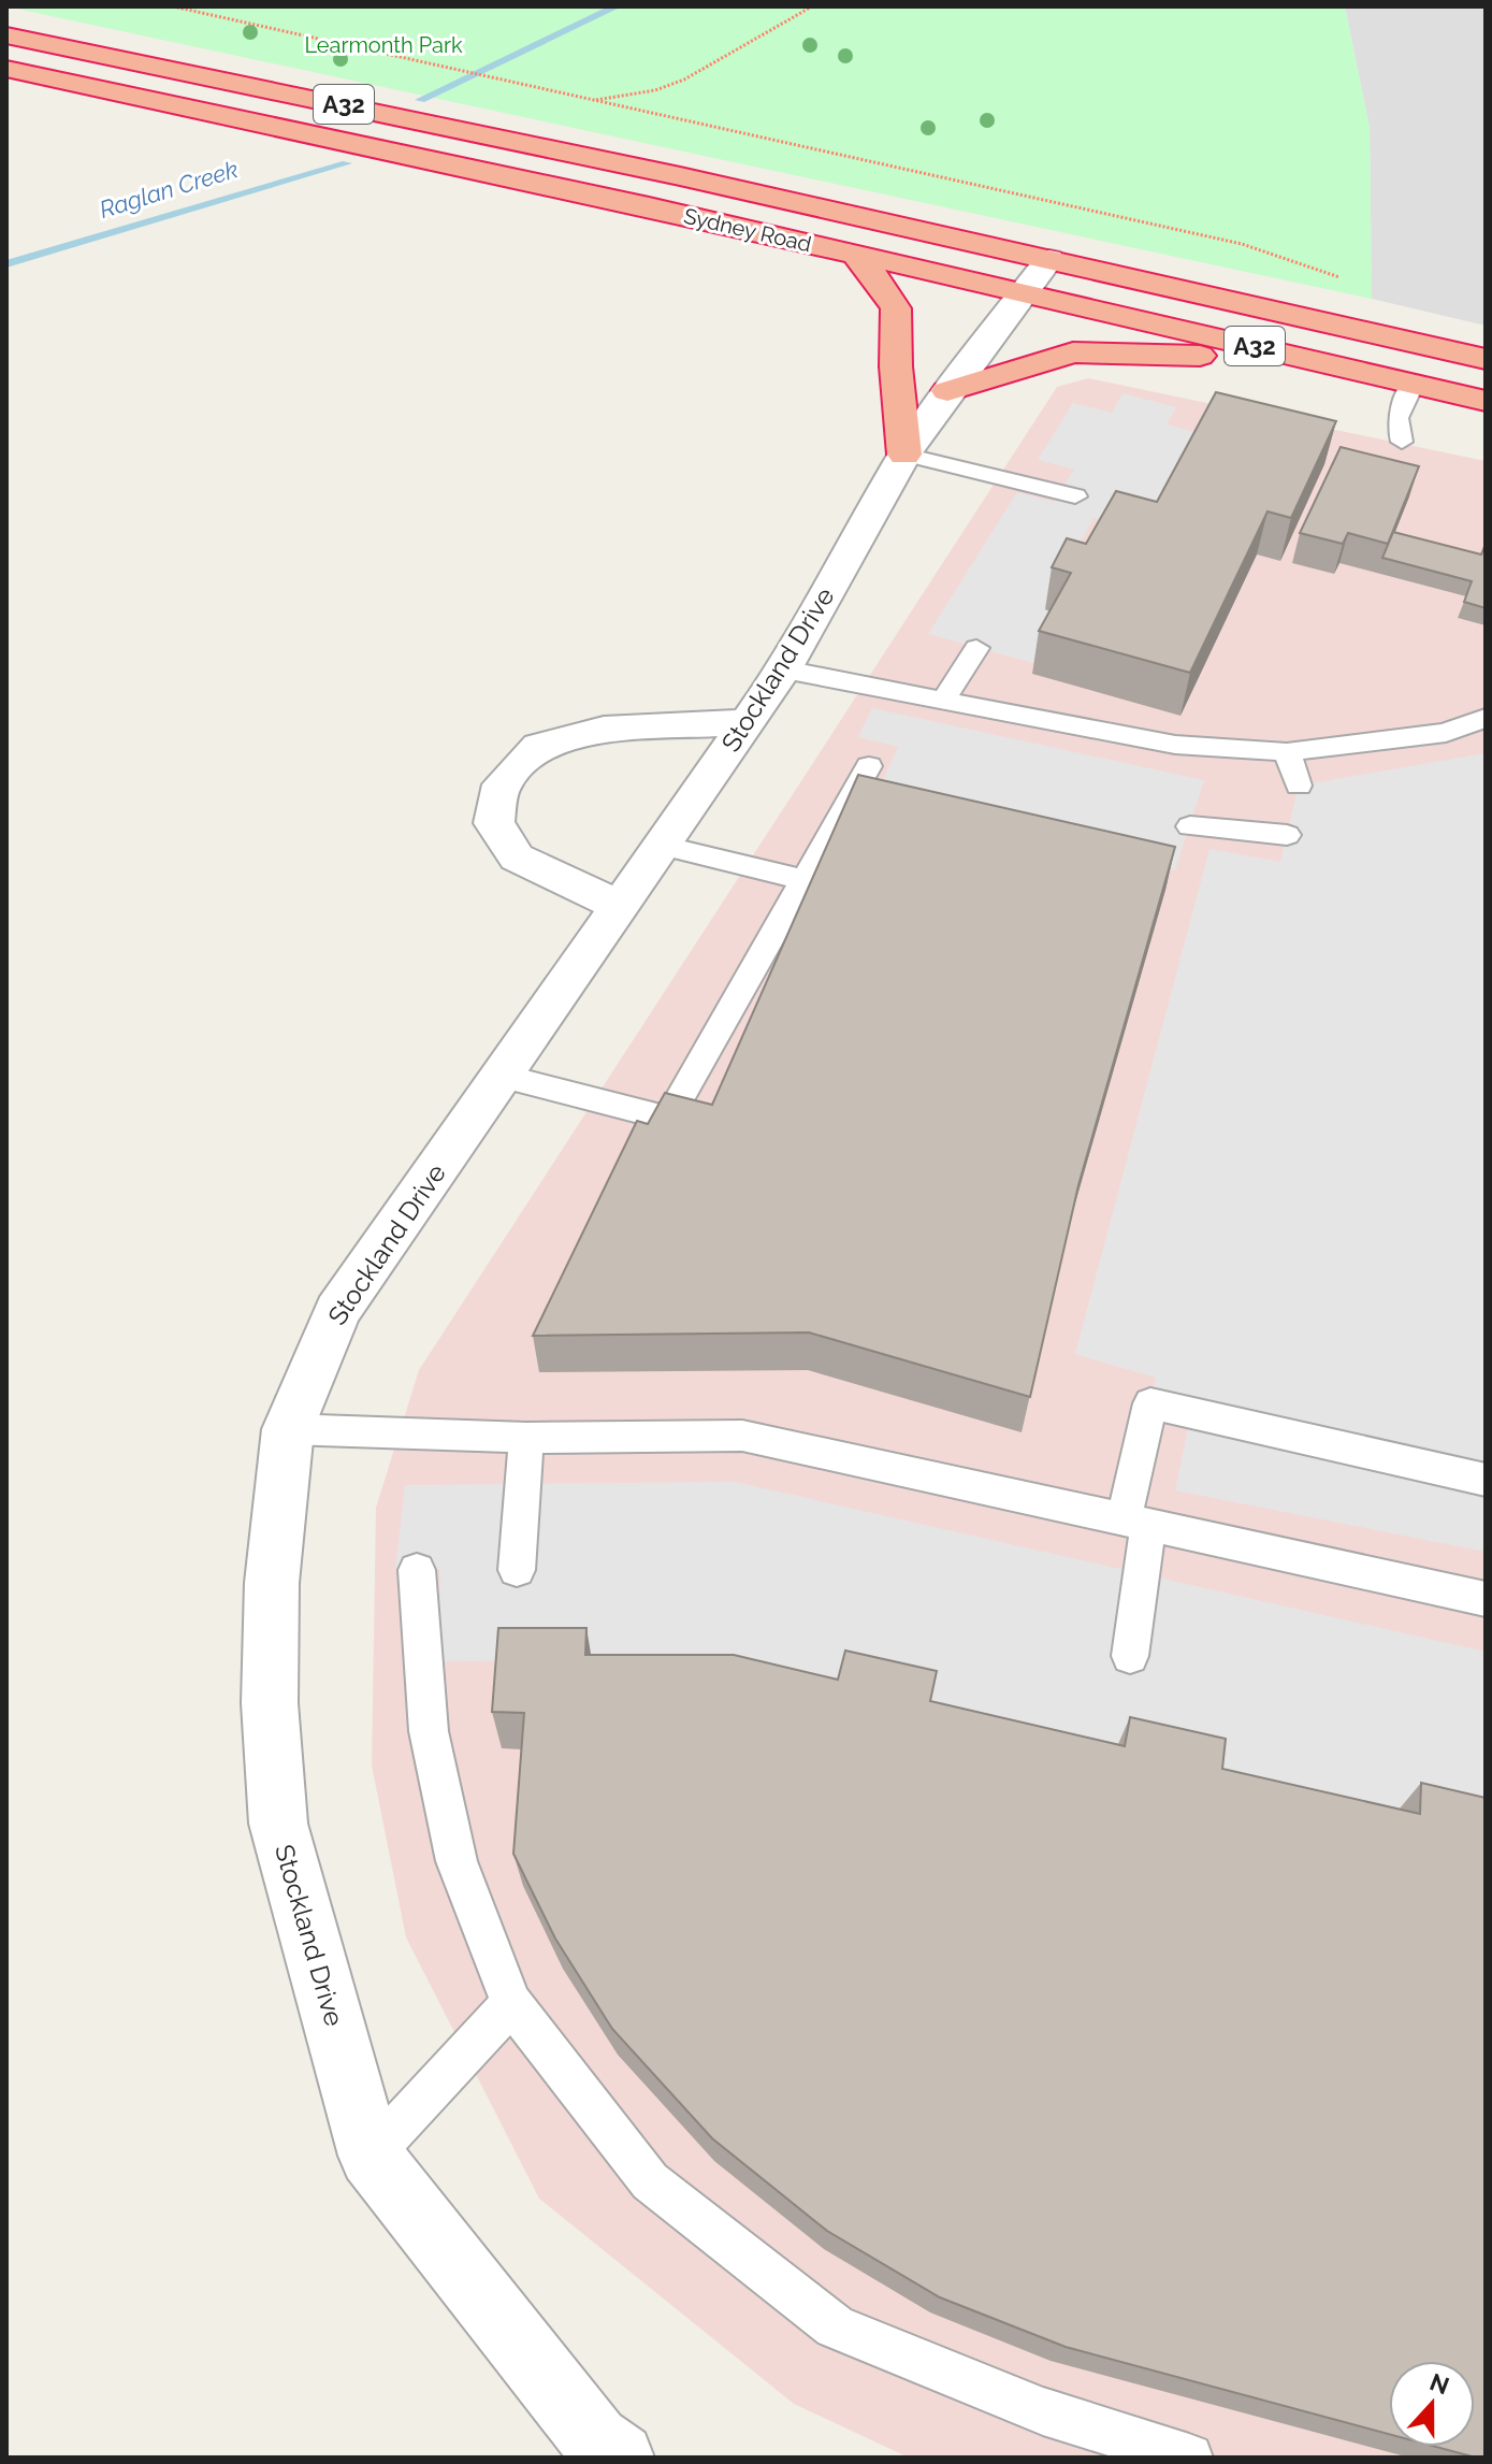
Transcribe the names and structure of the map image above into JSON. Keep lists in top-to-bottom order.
{
  "streets": {
    "highway": ["A32", "Sydney Road"],
    "street": ["Stockland Drive"]
  },
  "crossings": [
    ["Sydney Road", "Stockland Drive"]
  ],
  "water": ["Raglan Creek"],
  "parks": ["Learmonth Park"],
  "north": "top"
}
